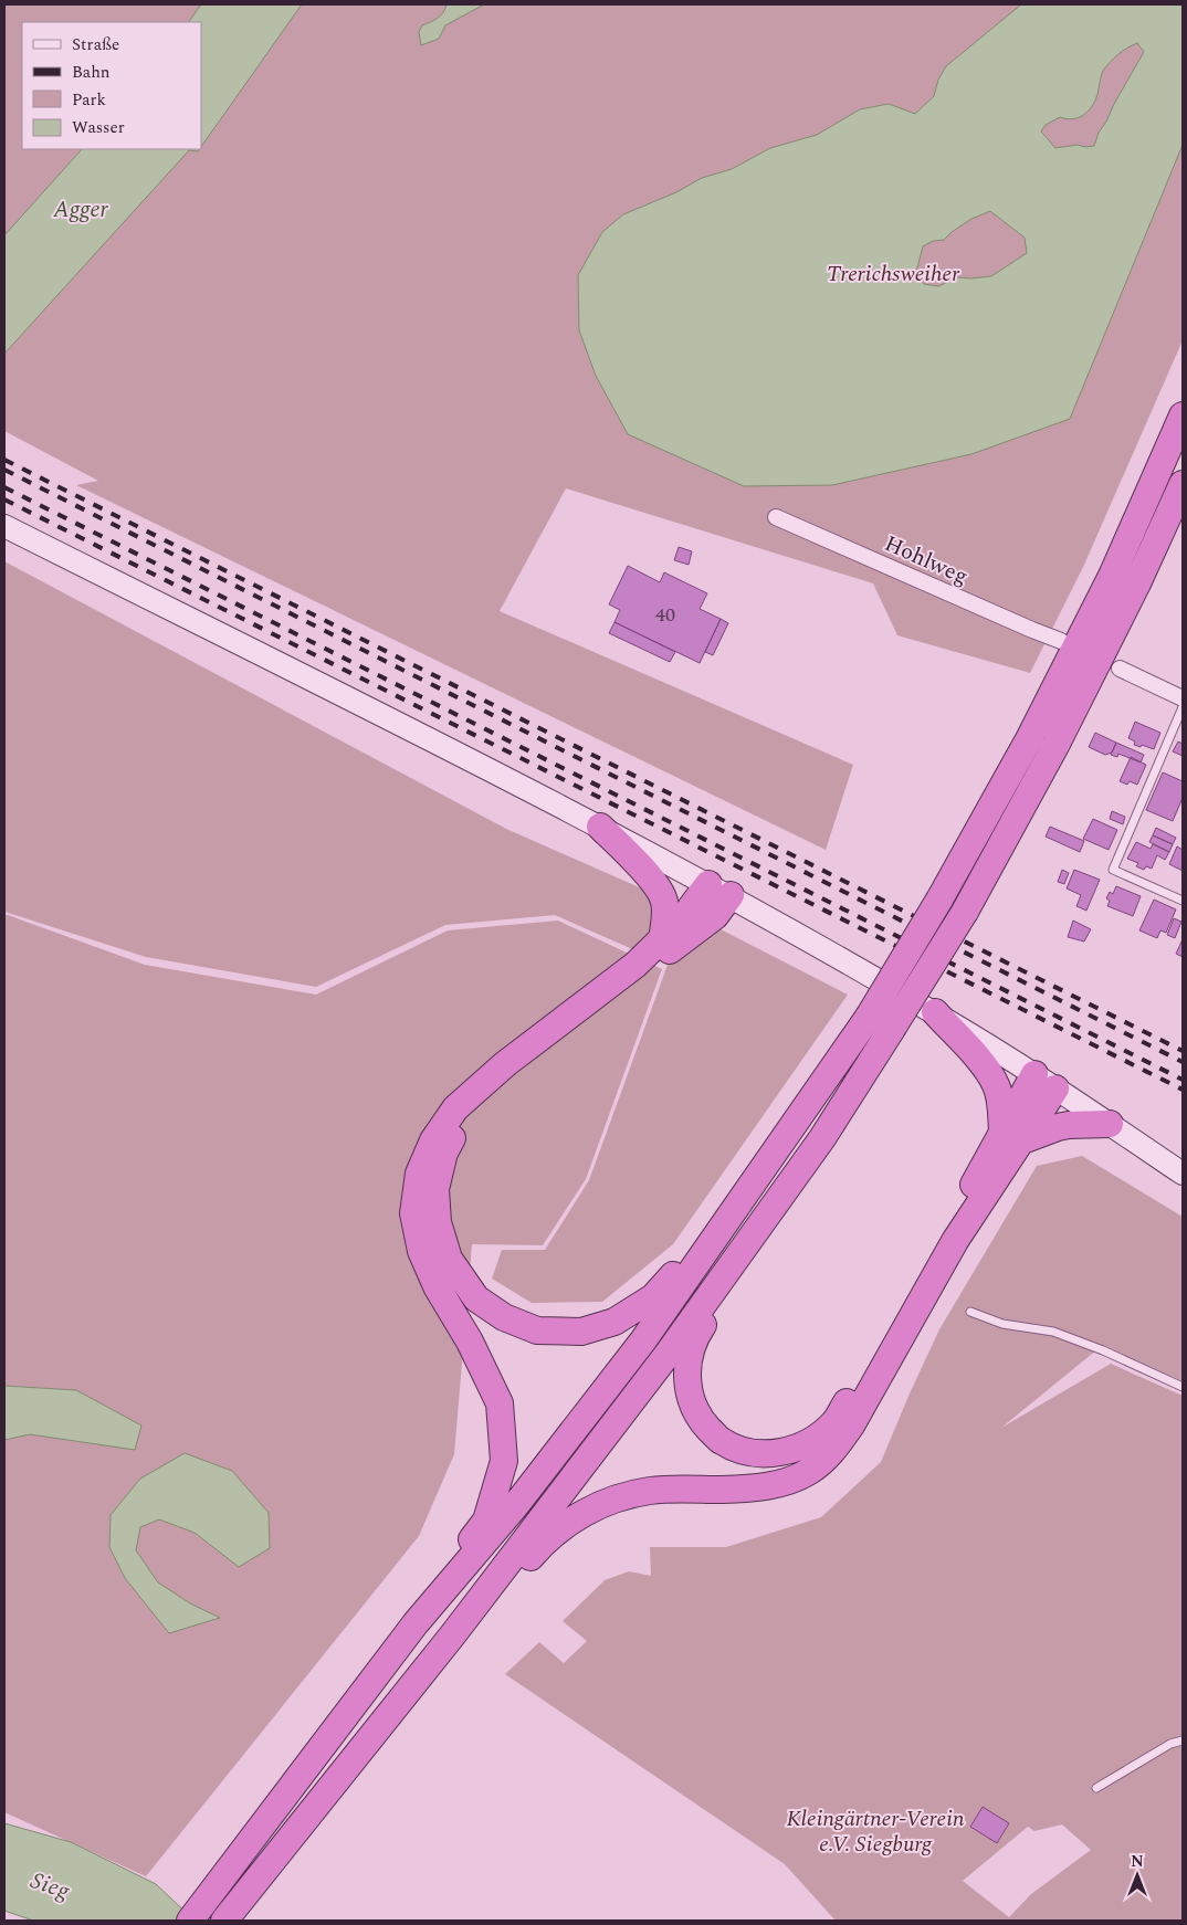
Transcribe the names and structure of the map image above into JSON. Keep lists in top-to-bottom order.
{
  "streets": {
    "street": ["Hohlweg"]
  },
  "water": ["Agger", "Sieg"],
  "parks": ["Trerichsweiher", "Kleingärtner-Verein e.V. Siegburg"],
  "house_numbers": ["40"],
  "legend": [
    "Straße",
    "Bahn",
    "Park",
    "Wasser"
  ],
  "north": "top"
}
